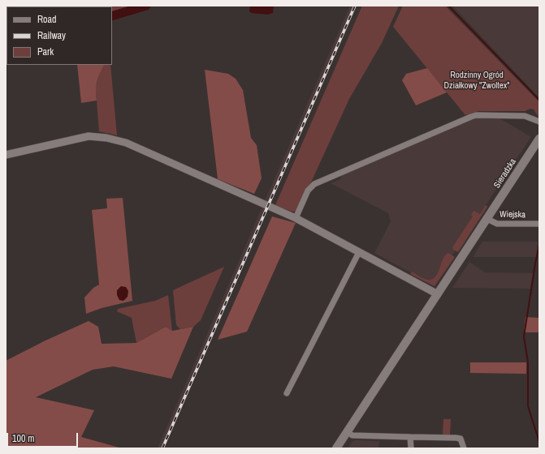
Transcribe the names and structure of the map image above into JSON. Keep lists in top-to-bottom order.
{
  "streets": {
    "main road": ["Sieradzka"],
    "street": ["Wiejska"]
  },
  "crossings": [
    ["Sieradzka", "Wiejska"]
  ],
  "parks": ["Rodzinny Ogród Działkowy \"Zwoltex\""],
  "legend": ["Road", "Railway", "Park"],
  "scale_bar": "100 m"
}
